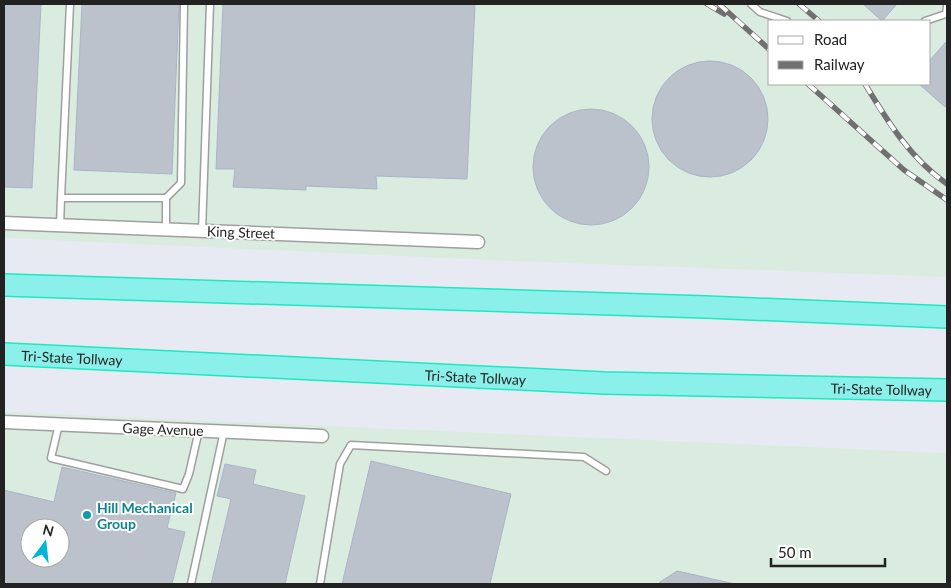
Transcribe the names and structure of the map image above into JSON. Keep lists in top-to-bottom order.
{
  "streets": {
    "highway": ["Tri-State Tollway"],
    "street": ["King Street", "Gage Avenue"]
  },
  "places": ["Hill Mechanical Group"],
  "legend": ["Road", "Railway"],
  "scale_bar": "50 m",
  "north": "top"
}
